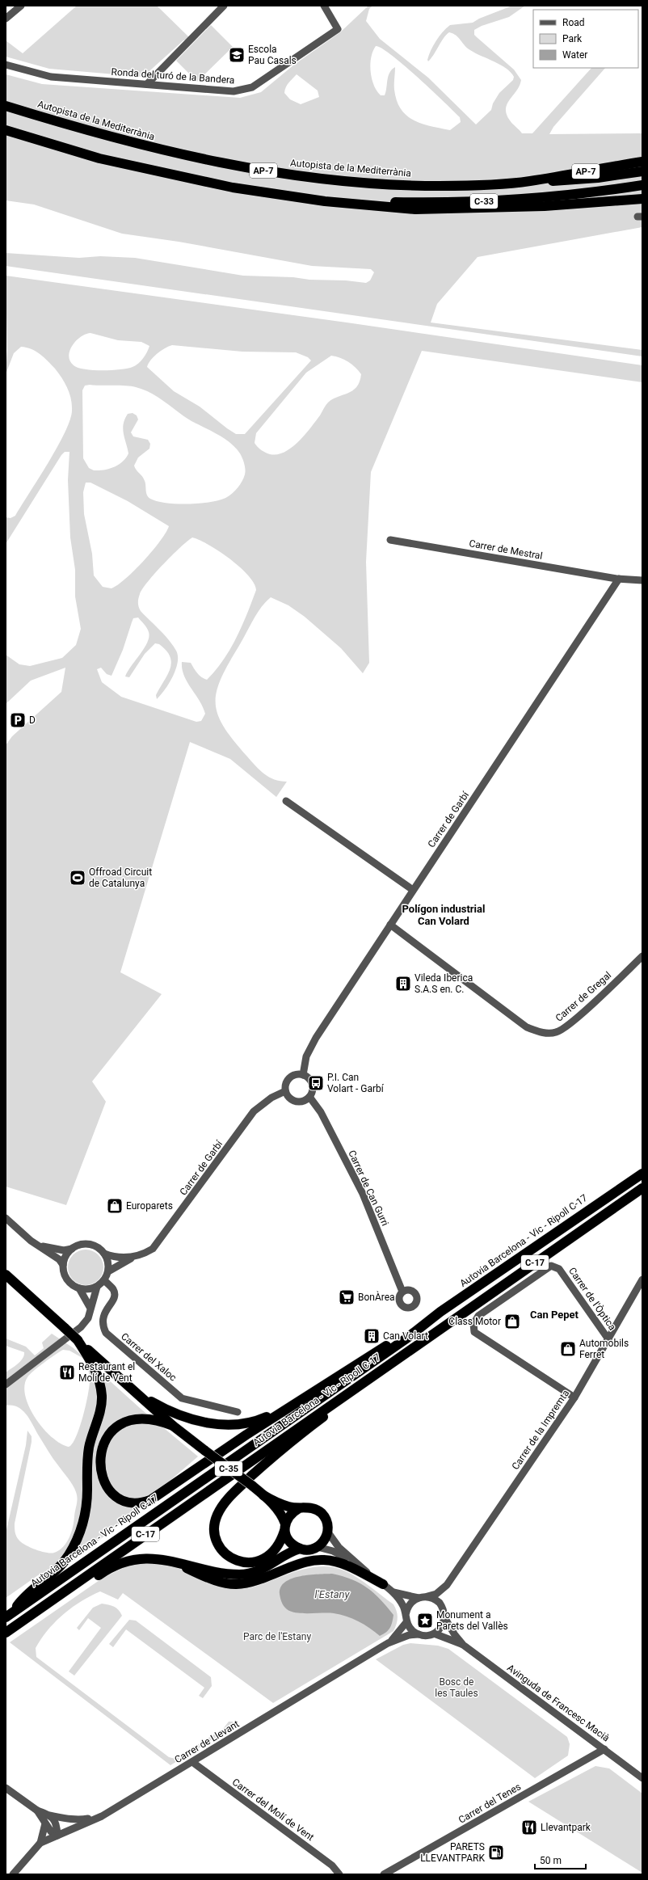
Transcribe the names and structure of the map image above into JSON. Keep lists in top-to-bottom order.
{
  "streets": {
    "highway": [
      "Autopista de la Mediterrània",
      "AP-7",
      "C-33",
      "Autovia Barcelona - Vic - Ripoll C-17",
      "C-17",
      "C-35"
    ],
    "street": [
      "Ronda del turó de la Bandera",
      "Carrer de Mestral",
      "Carrer de Garbí",
      "Carrer de Gregal",
      "Carrer de Can Gurri",
      "Carrer de l'Òptica",
      "Carrer del Xaloc",
      "Carrer de la Impremta",
      "Avinguda de Francesc Macià",
      "Carrer de Llevant",
      "Carrer del Tenes",
      "Carrer del Molí de Vent"
    ]
  },
  "crossings": [
    ["AP-7", "C-33"],
    ["Carrer de Mestral", "Carrer de Garbí"],
    ["Carrer de Garbí", "Carrer de Gregal"],
    ["Carrer de Garbí", "Carrer de Can Gurri"],
    ["Carrer de Garbí", "Carrer del Xaloc"],
    ["Carrer de l'Òptica", "Carrer de la Impremta"],
    ["Avinguda de Francesc Macià", "Carrer del Tenes"],
    ["Carrer de Llevant", "Carrer del Molí de Vent"]
  ],
  "districts": ["Polígon industrial Can Volard", "Can Pepet"],
  "water": ["l'Estany"],
  "parks": ["Parc de l'Estany", "Bosc de les Taules"],
  "places": {
    "school or university": ["Escola Pau Casals"],
    "parking": ["D"],
    "sports": ["Offroad Circuit de Catalunya"],
    "building": ["Vileda Iberica S.A.S en. C.", "Can Volart"],
    "bus stop": ["P.I. Can Volart - Garbí"],
    "shop": ["Europarets", "Class Motor", "Automobils Ferret"],
    "supermarket": ["BonÀrea"],
    "restaurant": ["Restaurant el Molí de Vent", "Llevantpark"],
    "place": ["Monument a Parets del Vallès"],
    "fuel station": ["PARETS LLEVANTPARK"]
  },
  "legend": ["Road", "Park", "Water"],
  "scale_bar": "50 m"
}
